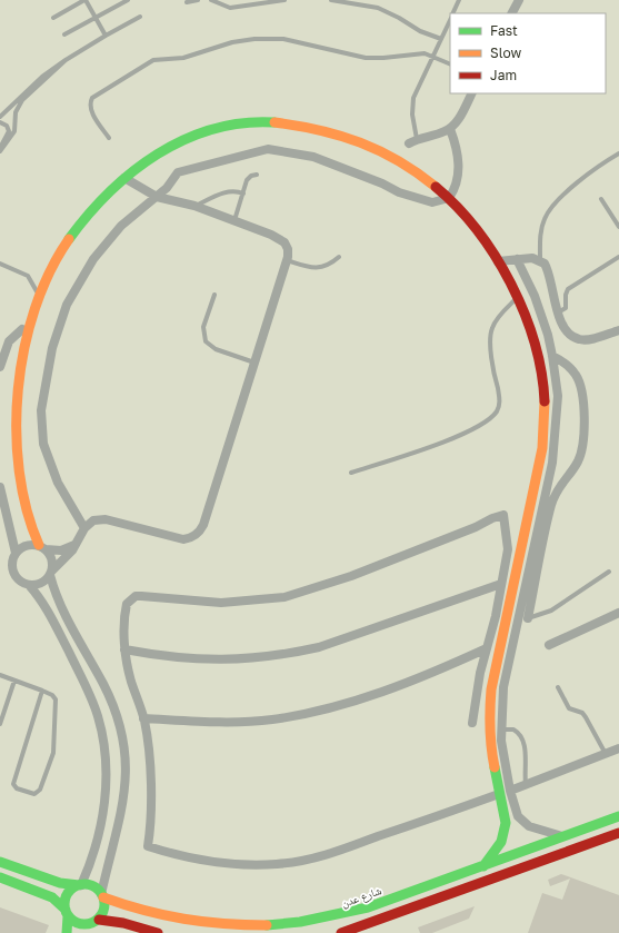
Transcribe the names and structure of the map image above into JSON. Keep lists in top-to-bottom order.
{
  "streets": {
    "street": ["شارع عدن"]
  },
  "legend": ["Fast", "Slow", "Jam"]
}
